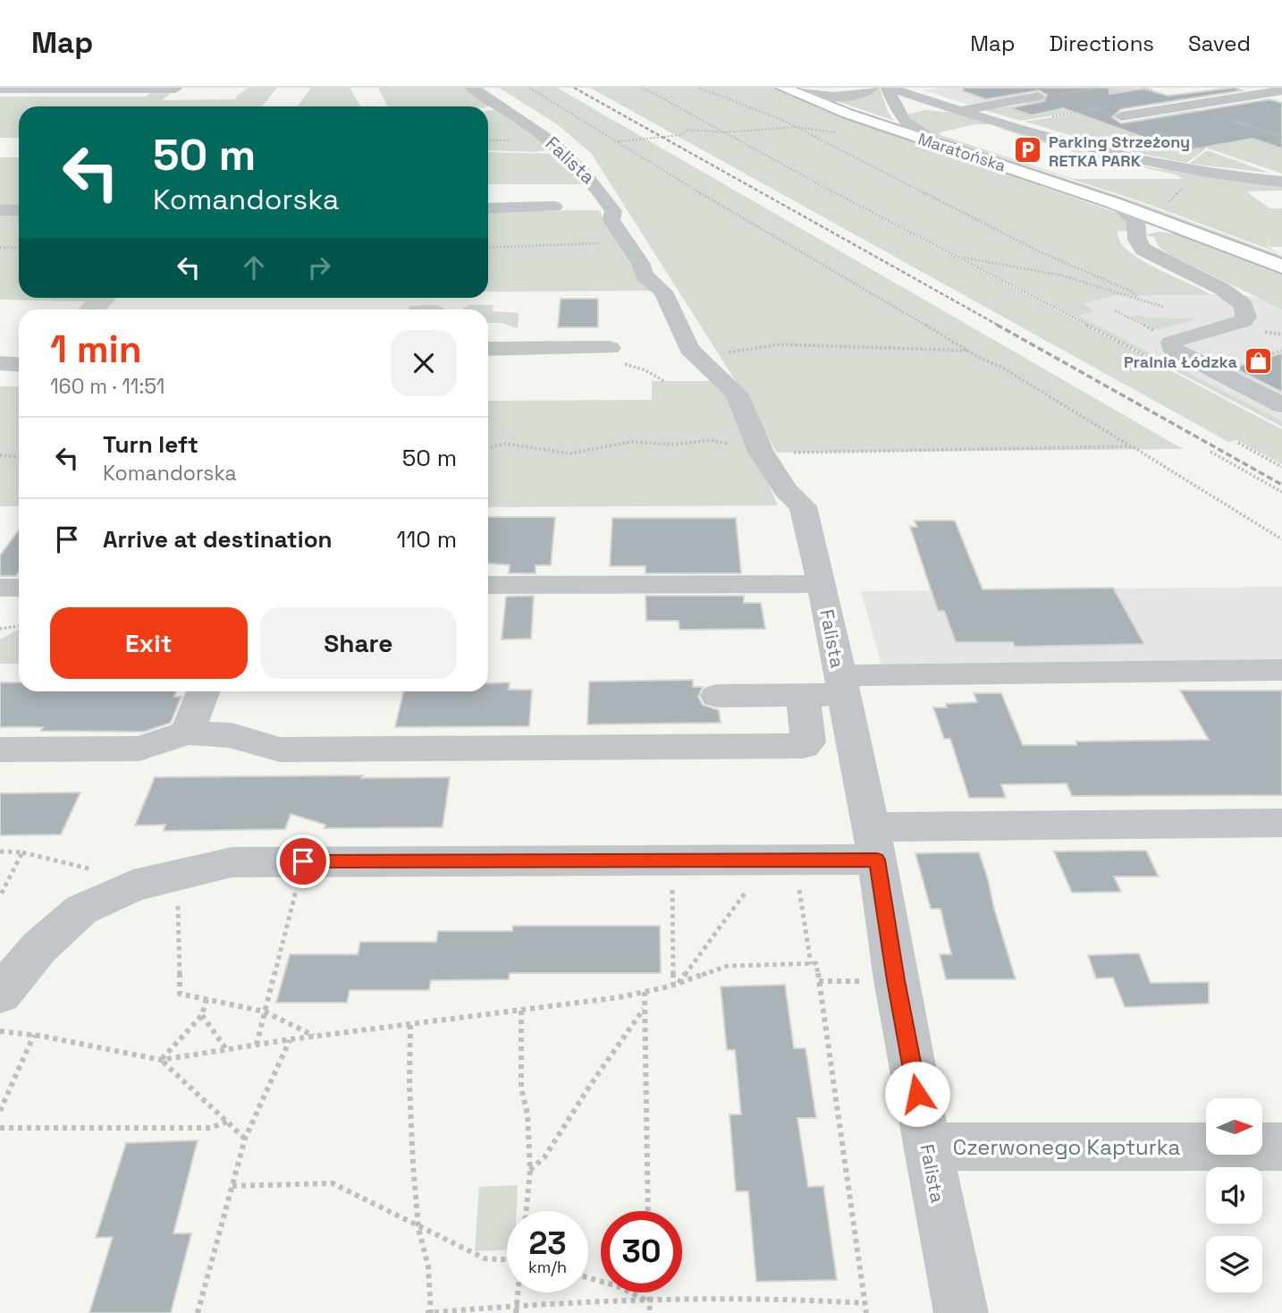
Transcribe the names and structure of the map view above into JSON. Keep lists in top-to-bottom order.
{
  "streets": {
    "main road": ["Maratońska"],
    "street": ["Falista", "Czerwonego Kapturka"]
  },
  "crossings": [
    ["Falista", "Czerwonego Kapturka"]
  ],
  "places": {
    "parking": ["Parking Strzeżony RETKA PARK"],
    "shop": ["Pralnia Łódzka"]
  },
  "north": "right",
  "page": {
    "header": "Map",
    "nav": ["Map", "Directions", "Saved"],
    "turn": ["50 m", "Komandorska"],
    "heading": ["1 min", "160 m · 11:51"],
    "list": [
      {
        "name": "Turn left",
        "note": "Komandorska",
        "value": "50 m"
      },
      {
        "name": "Arrive at destination",
        "value": "110 m"
      }
    ],
    "buttons": ["Exit", "Share"],
    "speed": "23 km/h",
    "limit": "30"
  }
}
